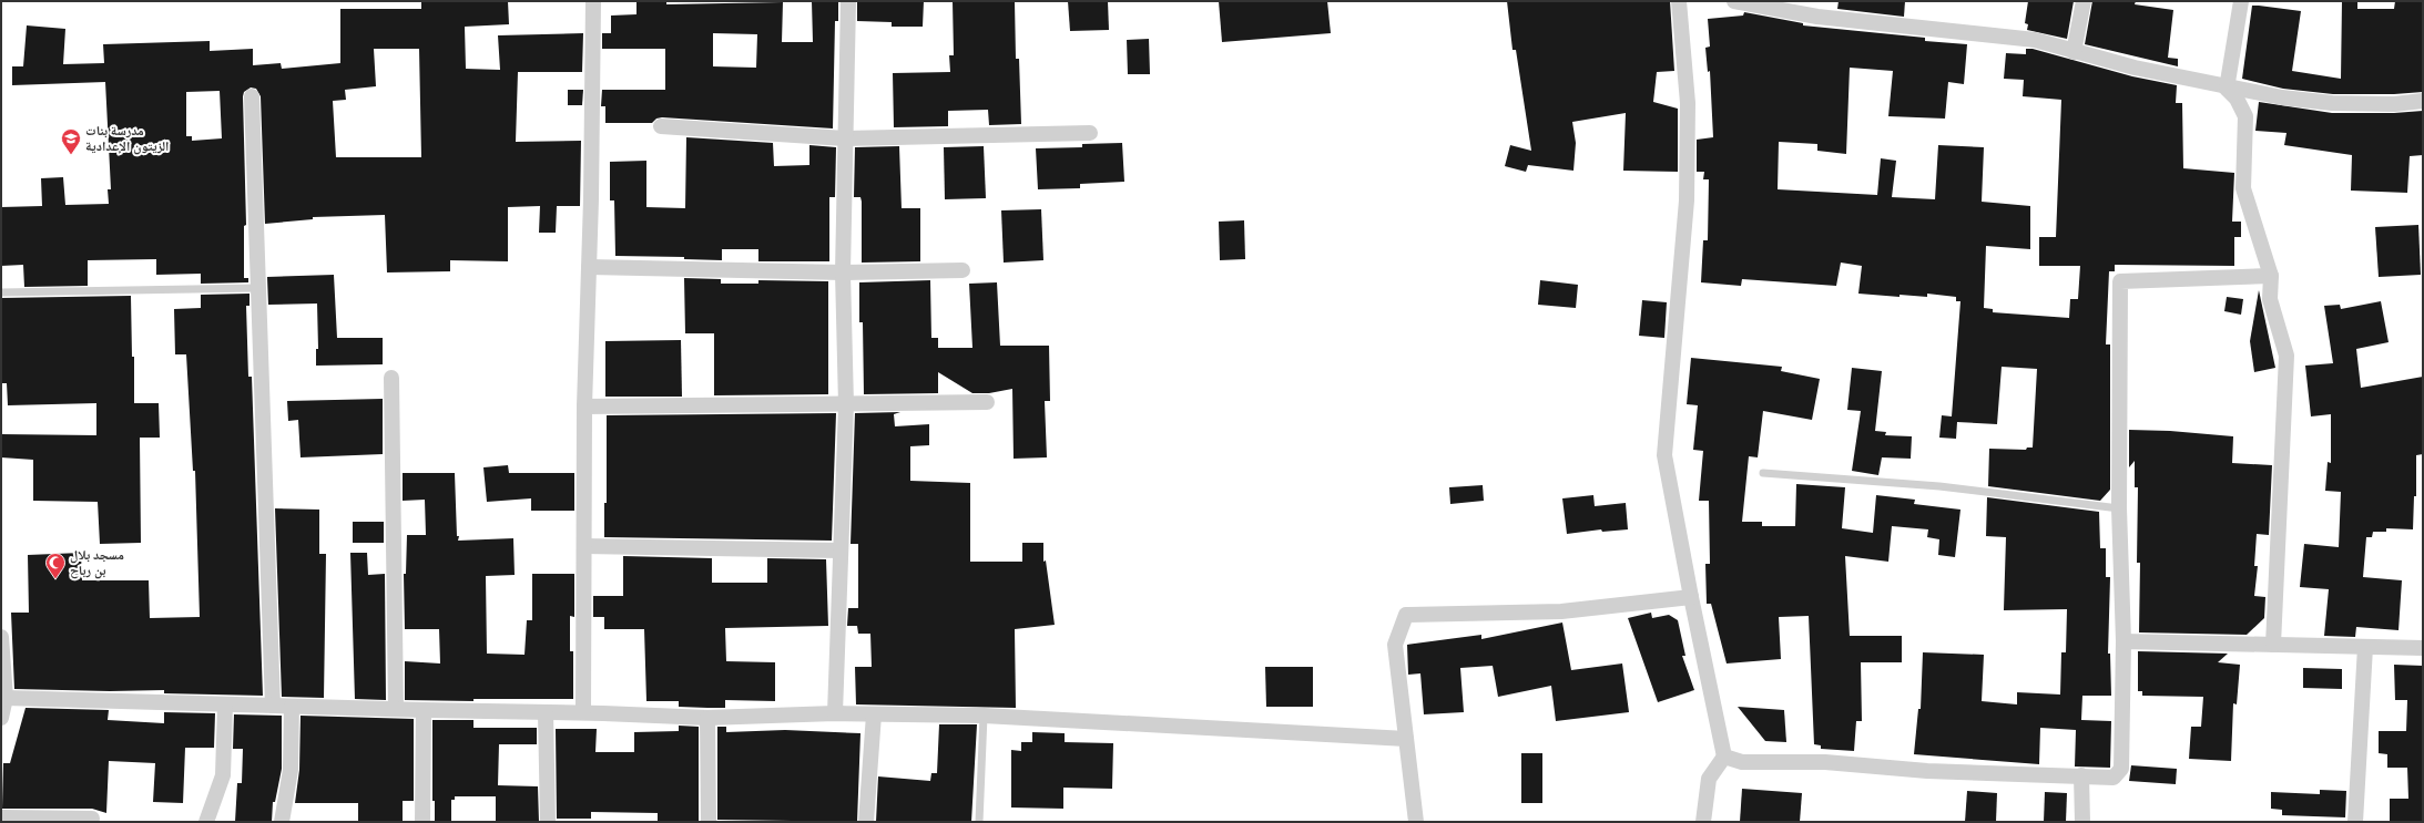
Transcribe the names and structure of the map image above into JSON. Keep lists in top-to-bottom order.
{
  "places": {
    "school or university": ["مدرسة بنات الزيتون الإعدادية"],
    "mosque": ["مسجد بلال بن رباح"]
  }
}
